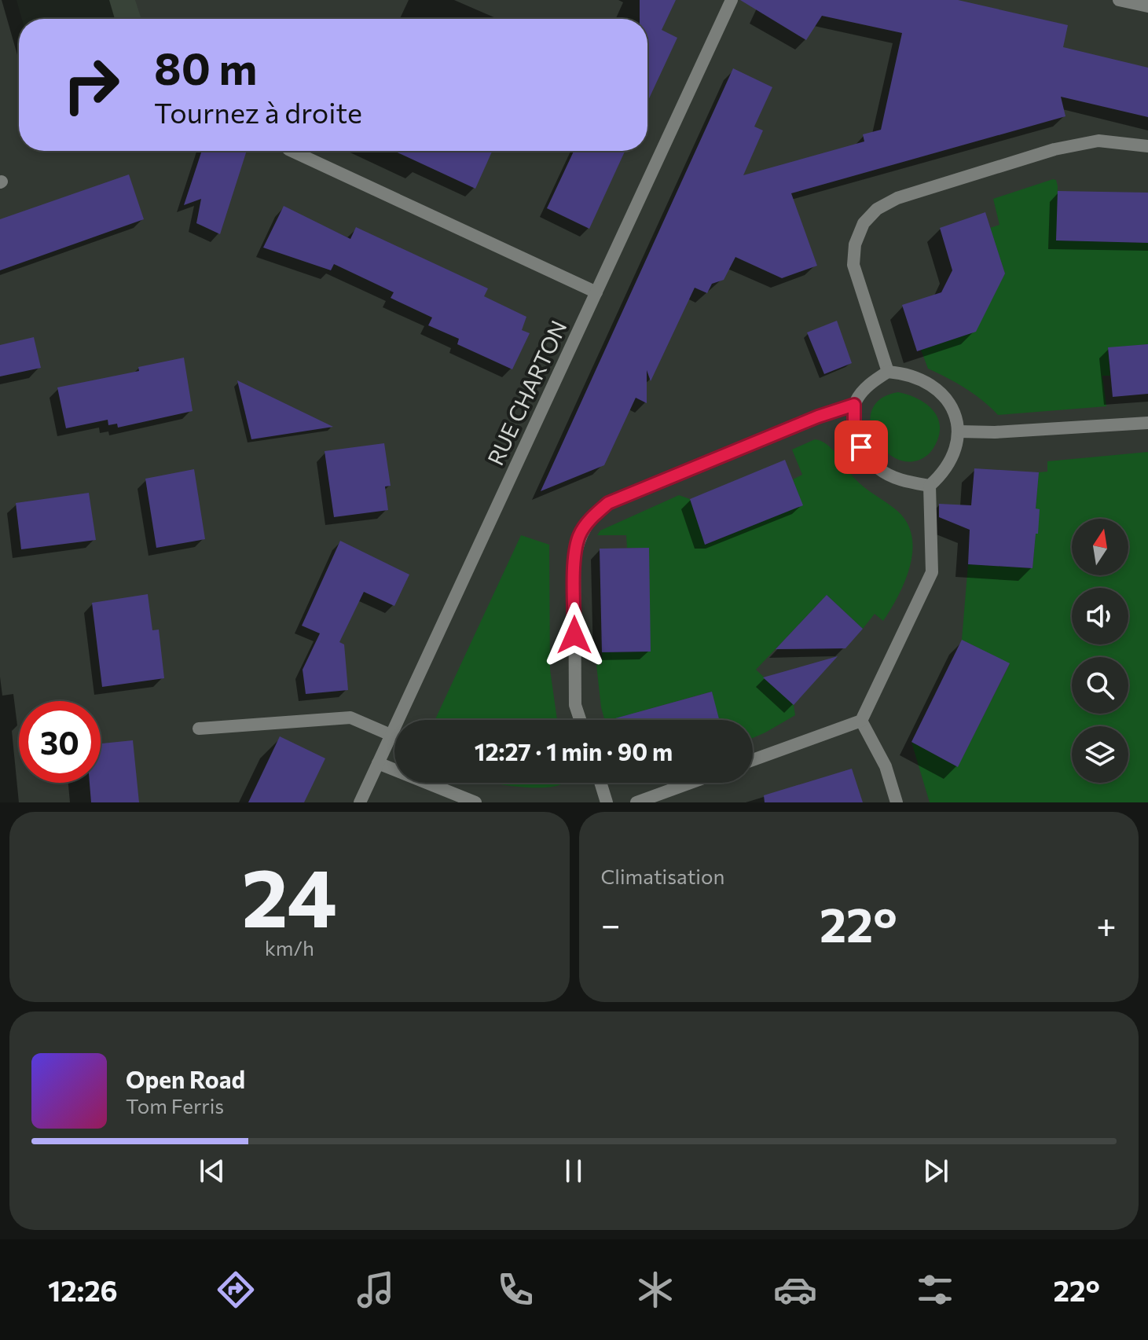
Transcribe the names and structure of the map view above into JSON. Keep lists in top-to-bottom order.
{
  "streets": {
    "street": ["RUE CHARTON"]
  },
  "north": "top",
  "page": {
    "turn": ["80 m", "Tournez à droite"],
    "limit": "30",
    "trip": "12:27 · 1 min · 90 m",
    "tile": [
      ["24", "km/h"],
      "Climatisation"
    ],
    "heat": ["−", "22°", "+"],
    "song": ["Open Road", "Tom Ferris"],
    "tabs": ["12:26", "22°"]
  }
}
